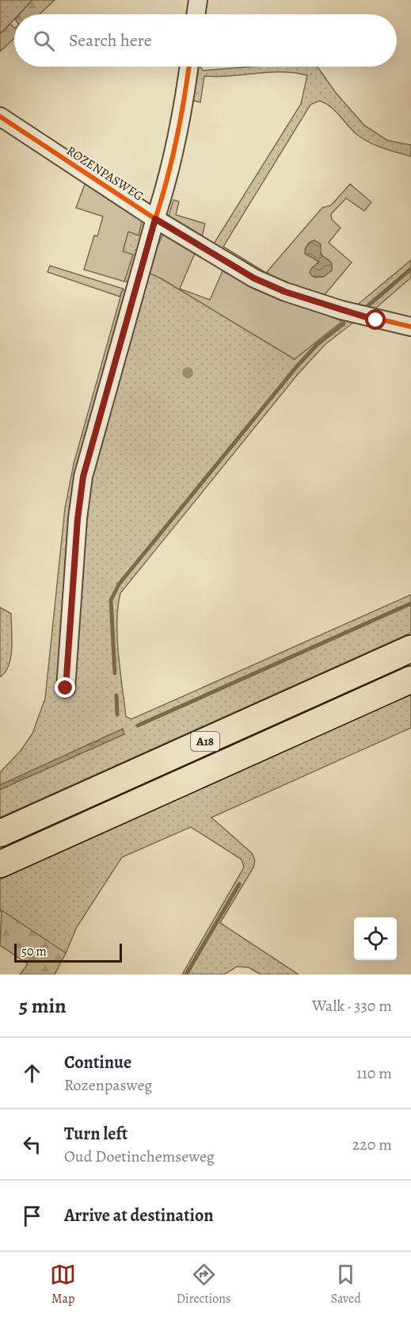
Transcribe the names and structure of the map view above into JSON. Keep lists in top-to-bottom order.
{
  "streets": {
    "highway": ["A18"],
    "street": ["ROZENPASWEG"]
  },
  "scale_bar": "50 m",
  "page": {
    "search": "Search here",
    "scale": "50 m",
    "heading": ["5 min", "Walk · 330 m"],
    "list": [
      ["Continue", "Rozenpasweg", "110 m"],
      ["Turn left", "Oud Doetinchemseweg", "220 m"],
      "Arrive at destination"
    ],
    "nav": ["Map", "Directions", "Saved"]
  }
}
